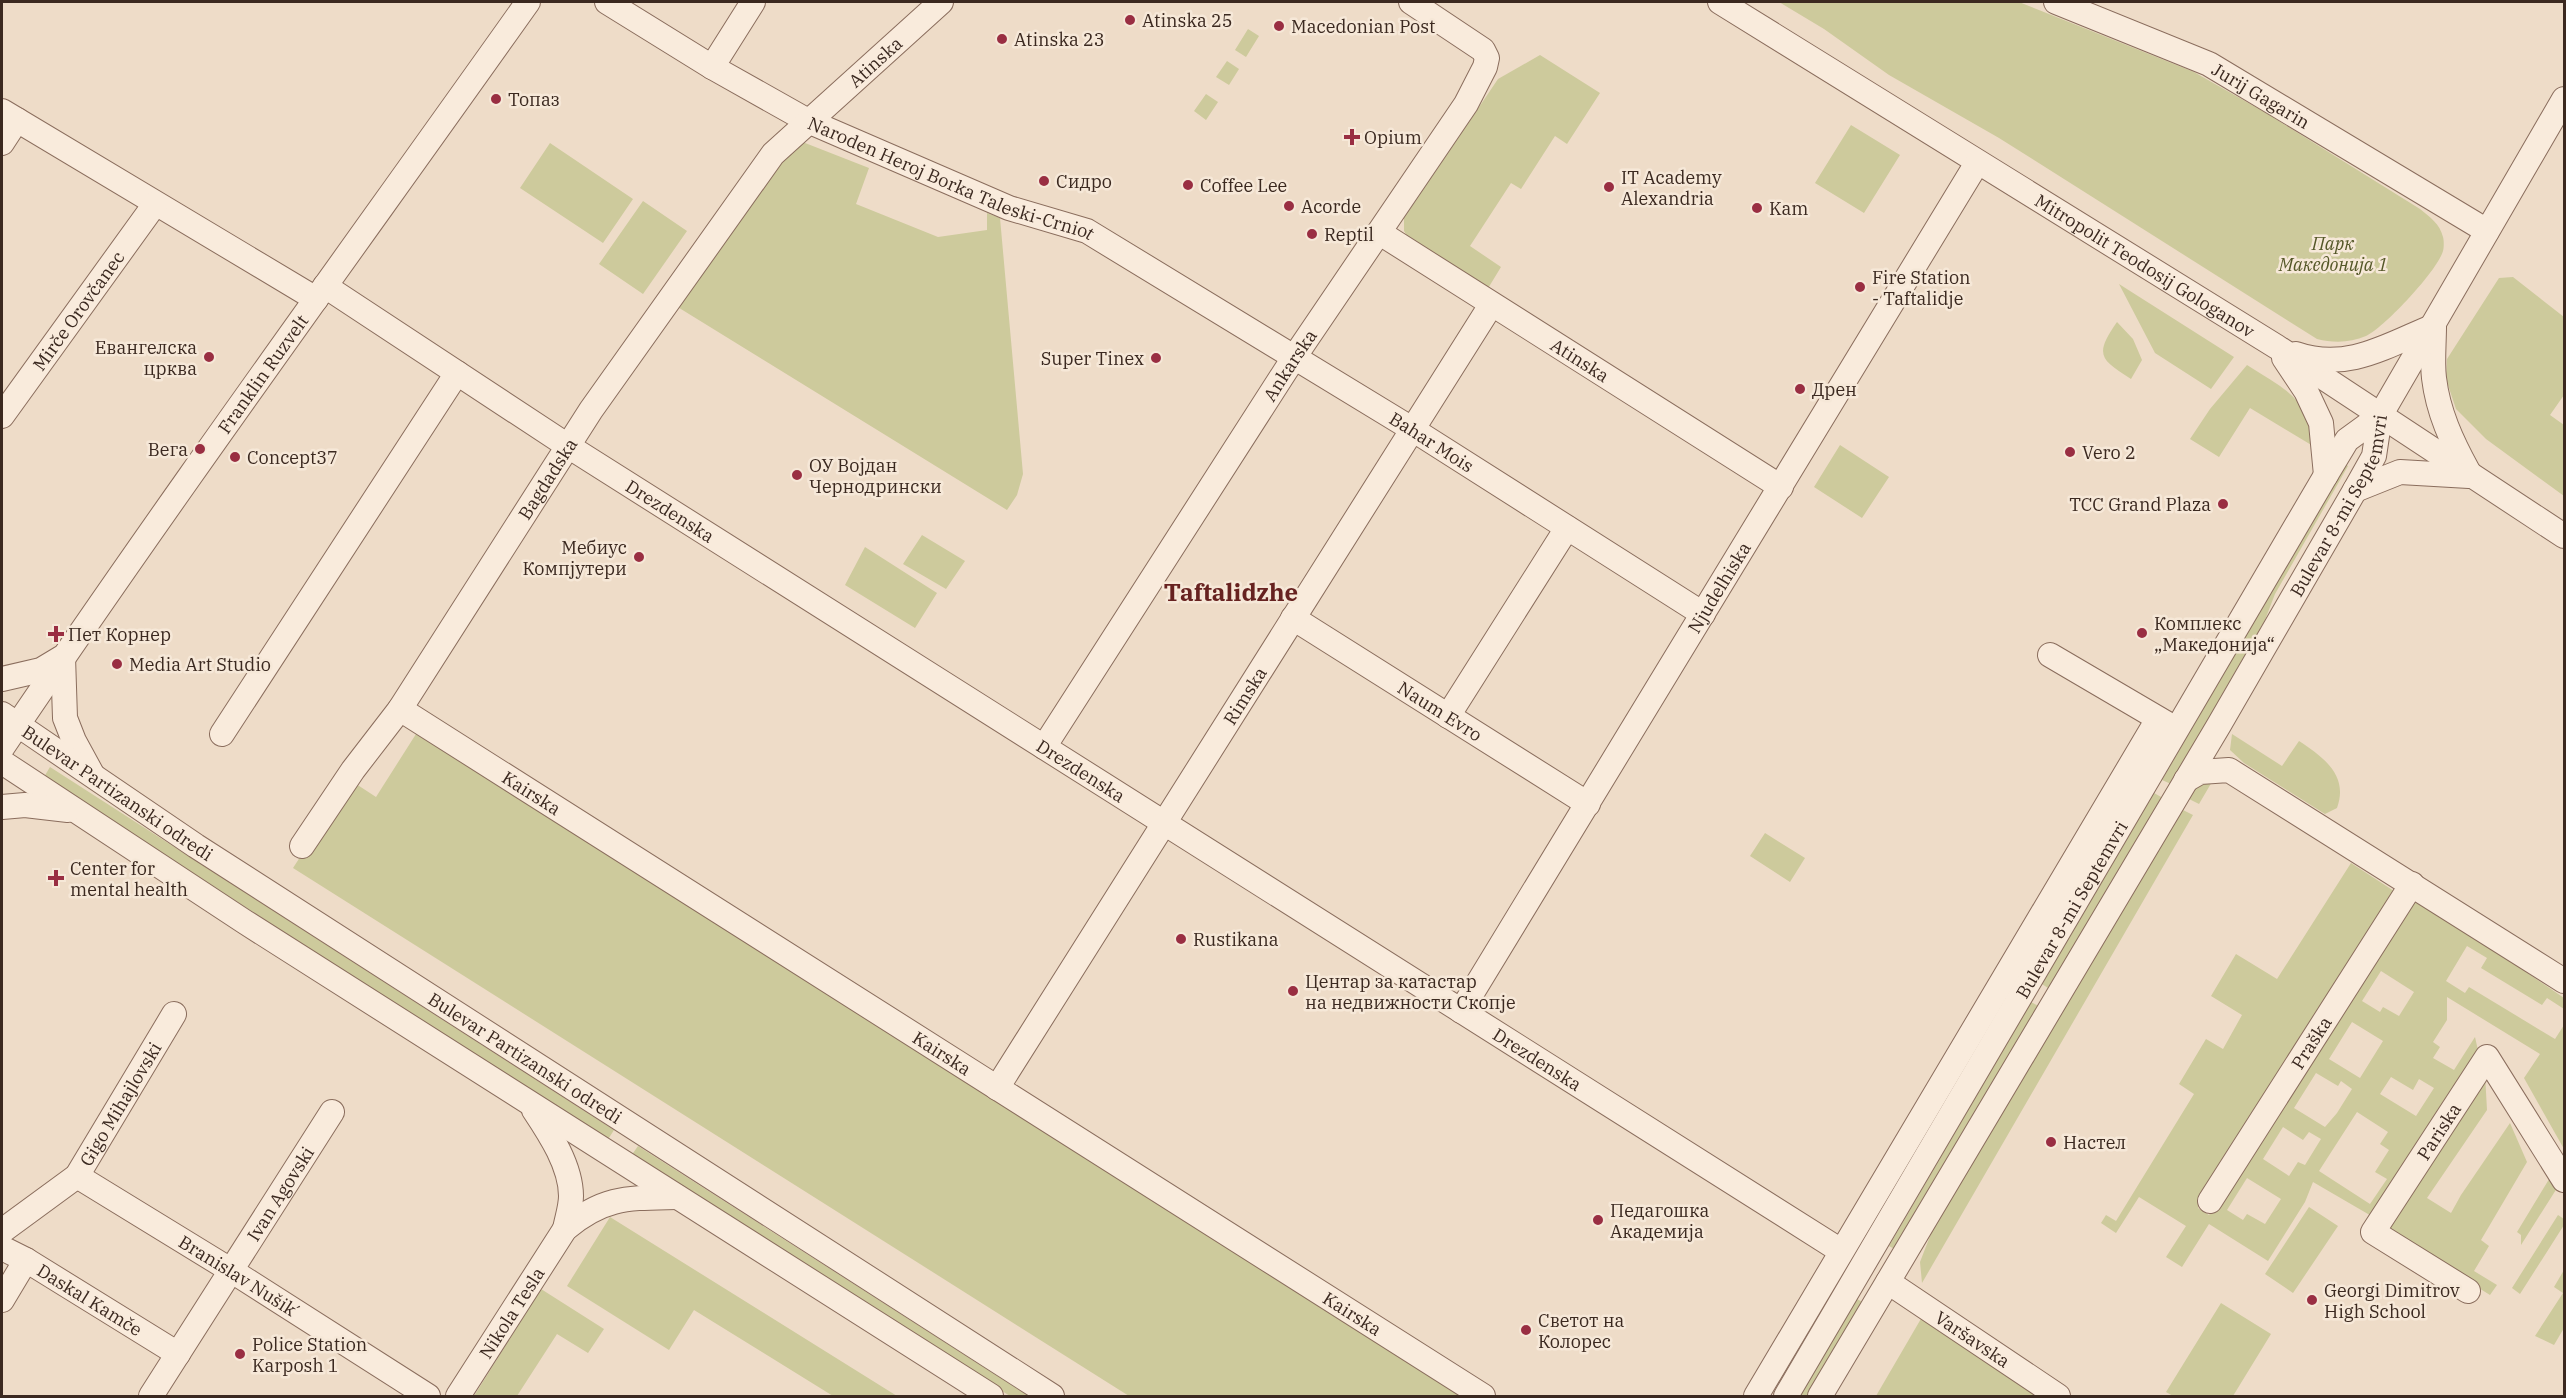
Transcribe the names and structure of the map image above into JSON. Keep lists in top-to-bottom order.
{
  "streets": {
    "street": [
      "Atinska",
      "Naroden Heroj Borka Taleski-Crniot",
      "Mitropolit Teodosij Gologanov",
      "Mirče Orovčanec",
      "Ankarska",
      "Franklin Ruzvelt",
      "Bahar Mois",
      "Bagdadska",
      "Drezdenska",
      "Bulevar 8-mi Septemvri",
      "Njudelhiska",
      "Rimska",
      "Naum Evro",
      "Kairska",
      "Bulevar Partizanski odredi",
      "Praška",
      "Gigo Mihajlovski",
      "Pariska",
      "Ivan Agovski",
      "Branislav Nušiḱ",
      "Daskal Kamče",
      "Nikola Tesla",
      "Varšavska"
    ]
  },
  "crossings": [
    ["Atinska", "Naroden Heroj Borka Taleski-Crniot"],
    ["Atinska", "Ankarska"],
    ["Atinska", "Bagdadska"],
    ["Atinska", "Njudelhiska"],
    ["Atinska", "Rimska"],
    ["Naroden Heroj Borka Taleski-Crniot", "Ankarska"],
    ["Naroden Heroj Borka Taleski-Crniot", "Bahar Mois"],
    ["Naroden Heroj Borka Taleski-Crniot", "Bagdadska"],
    ["Mitropolit Teodosij Gologanov", "Bulevar 8-mi Septemvri"],
    ["Mitropolit Teodosij Gologanov", "Njudelhiska"],
    ["Mirče Orovčanec", "Drezdenska"],
    ["Ankarska", "Bahar Mois"],
    ["Ankarska", "Drezdenska"],
    ["Franklin Ruzvelt", "Drezdenska"],
    ["Franklin Ruzvelt", "Bulevar Partizanski odredi"],
    ["Bahar Mois", "Njudelhiska"],
    ["Bahar Mois", "Rimska"],
    ["Bagdadska", "Drezdenska"],
    ["Bagdadska", "Kairska"],
    ["Drezdenska", "Njudelhiska"],
    ["Drezdenska", "Rimska"],
    ["Bulevar 8-mi Septemvri", "Varšavska"],
    ["Njudelhiska", "Naum Evro"],
    ["Rimska", "Naum Evro"],
    ["Rimska", "Kairska"],
    ["Gigo Mihajlovski", "Branislav Nušiḱ"],
    ["Ivan Agovski", "Branislav Nušiḱ"],
    ["Ivan Agovski", "Daskal Kamče"]
  ],
  "districts": ["Taftalidzhe"],
  "parks": ["Парк Македонија 1"],
  "places": {
    "other": [
      "Atinska 25",
      "Macedonian Post",
      "Atinska 23",
      "Топаз",
      "Сидро",
      "Coffee Lee",
      "IT Academy Alexandria",
      "Acorde",
      "Kam",
      "Reptil",
      "Fire Station - Taftalidje",
      "Евангелска црква",
      "Super Tinex",
      "Дрен",
      "Вега",
      "Vero 2",
      "Concept37",
      "ОУ Војдан Чернодрински",
      "TCC Grand Plaza",
      "Мебиус Компјутери",
      "Комплекс „Македонија“",
      "Media Art Studio",
      "Rustikana",
      "Центар за катастар на недвижности Скопје",
      "Настел",
      "Педагошка Академија",
      "Georgi Dimitrov High School",
      "Светот на Колорес",
      "Police Station Karposh 1"
    ],
    "health": ["Opium", "Пет Корнер", "Center for mental health"]
  }
}
